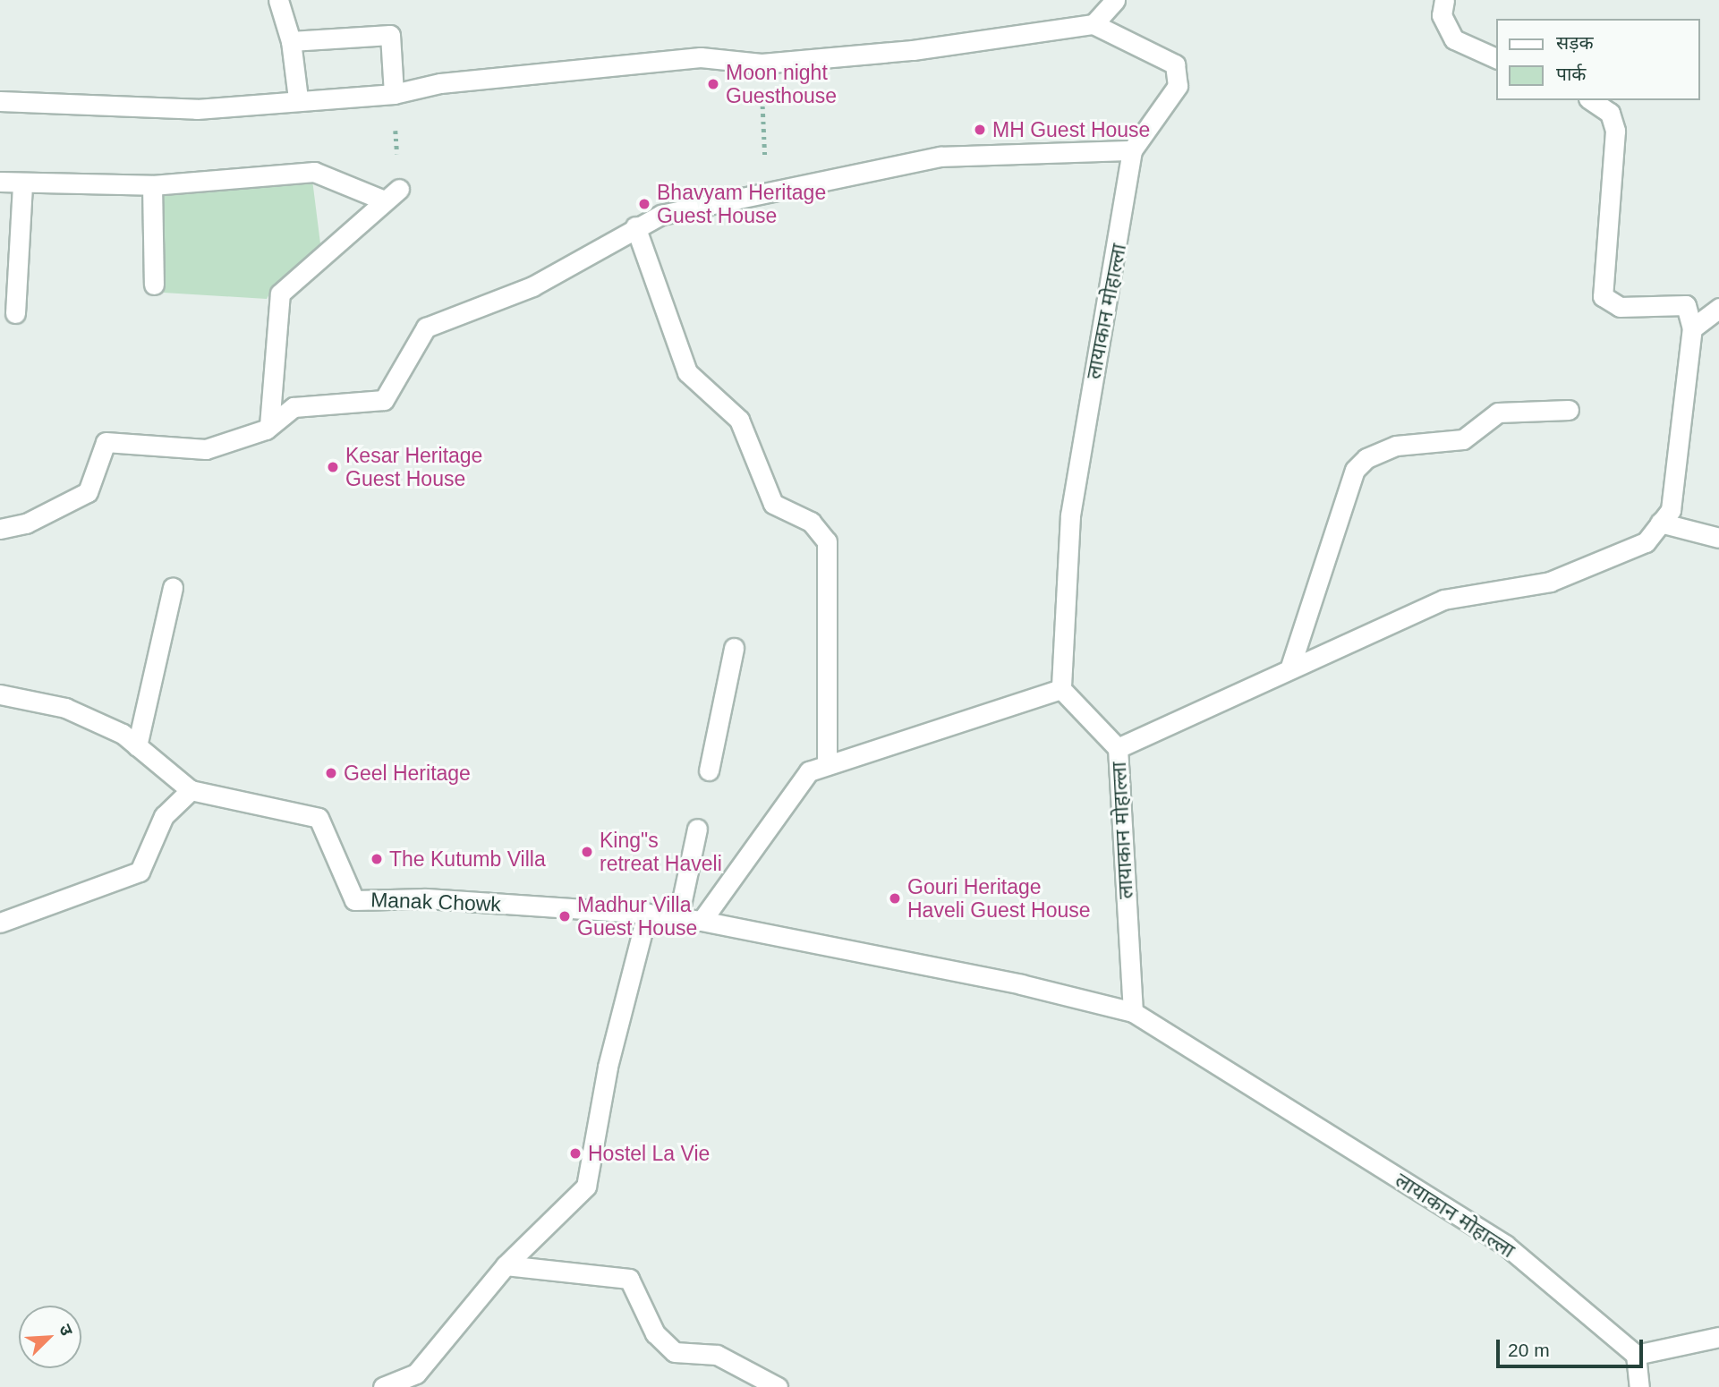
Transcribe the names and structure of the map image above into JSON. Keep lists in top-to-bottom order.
{
  "streets": {
    "street": ["लायाकान मोहाल्ला", "Manak Chowk"]
  },
  "places": [
    "Moon night Guesthouse",
    "MH Guest House",
    "Bhavyam Heritage Guest House",
    "Kesar Heritage Guest House",
    "Geel Heritage",
    "King\"s retreat Haveli",
    "The Kutumb Villa",
    "Gouri Heritage Haveli Guest House",
    "Madhur Villa Guest House",
    "Hostel La Vie"
  ],
  "legend": ["सड़क", "पार्क"],
  "scale_bar": "20 m",
  "north": "top right"
}
